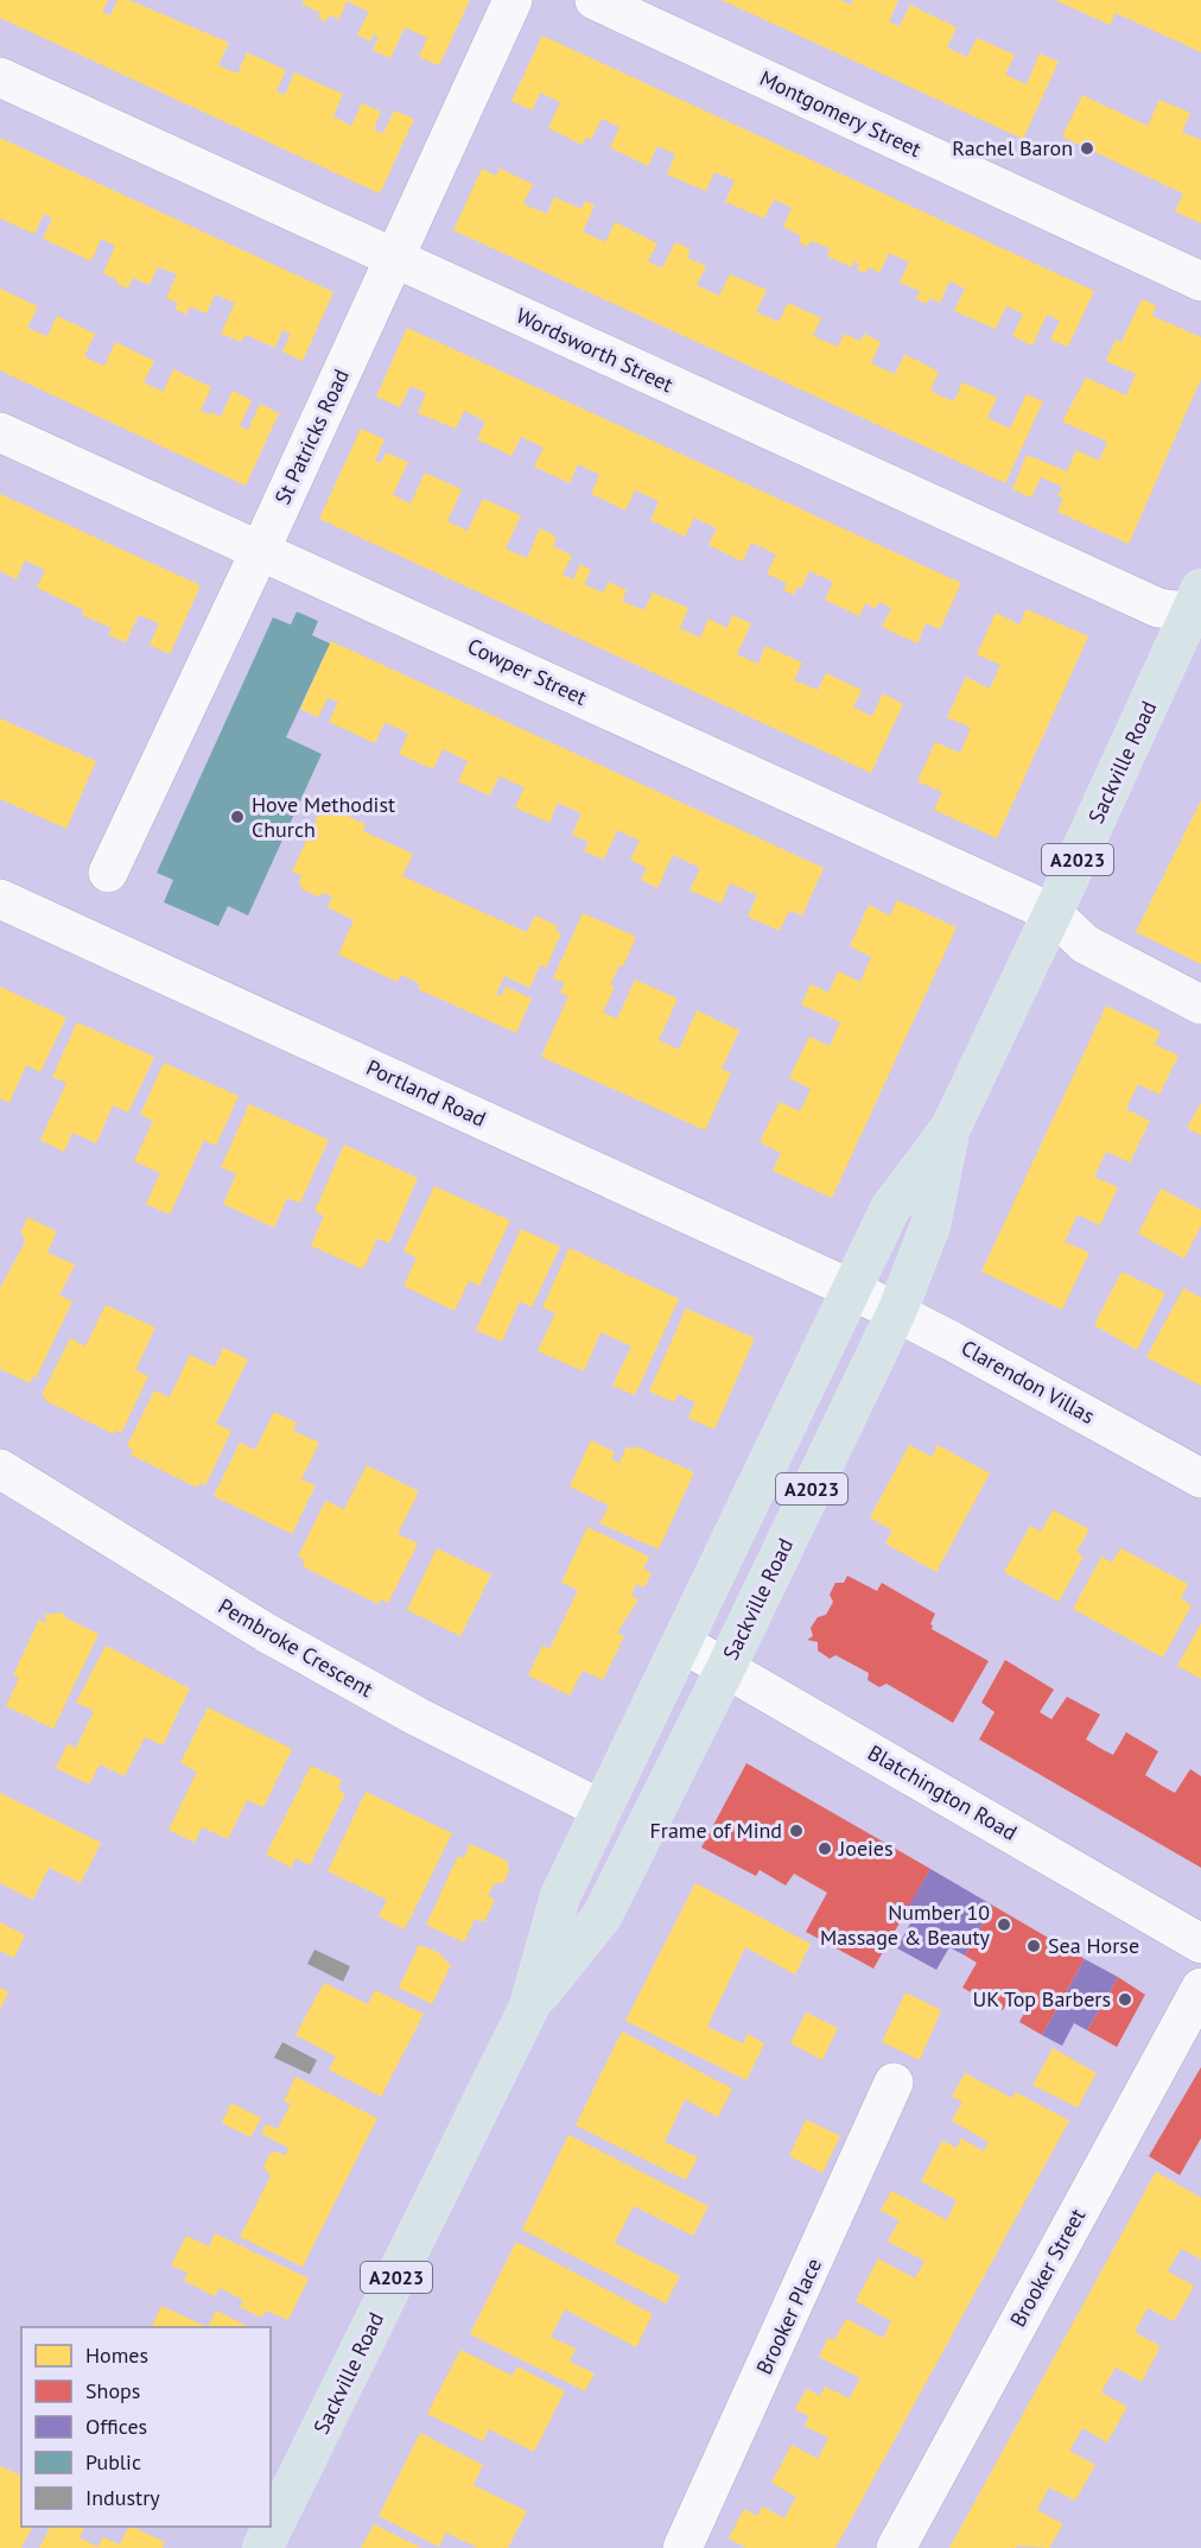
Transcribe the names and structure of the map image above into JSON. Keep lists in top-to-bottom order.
{
  "streets": {
    "main road": ["Sackville Road", "A2023"],
    "street": [
      "Montgomery Street",
      "Wordsworth Street",
      "St Patricks Road",
      "Cowper Street",
      "Portland Road",
      "Clarendon Villas",
      "Pembroke Crescent",
      "Blatchington Road",
      "Brooker Street",
      "Brooker Place"
    ]
  },
  "crossings": [
    ["Wordsworth Street", "St Patricks Road"],
    ["Wordsworth Street", "Sackville Road"],
    ["St Patricks Road", "Cowper Street"],
    ["Cowper Street", "Sackville Road"],
    ["Sackville Road", "Portland Road"],
    ["Sackville Road", "Clarendon Villas"],
    ["Sackville Road", "Pembroke Crescent"],
    ["Sackville Road", "Blatchington Road"],
    ["Portland Road", "Clarendon Villas"]
  ],
  "places": [
    "Rachel Baron",
    "Hove Methodist Church",
    "Frame of Mind",
    "Joeies",
    "Number 10 Massage & Beauty",
    "Sea Horse",
    "UK Top Barbers"
  ],
  "legend": [
    "Homes",
    "Shops",
    "Offices",
    "Public",
    "Industry"
  ]
}
